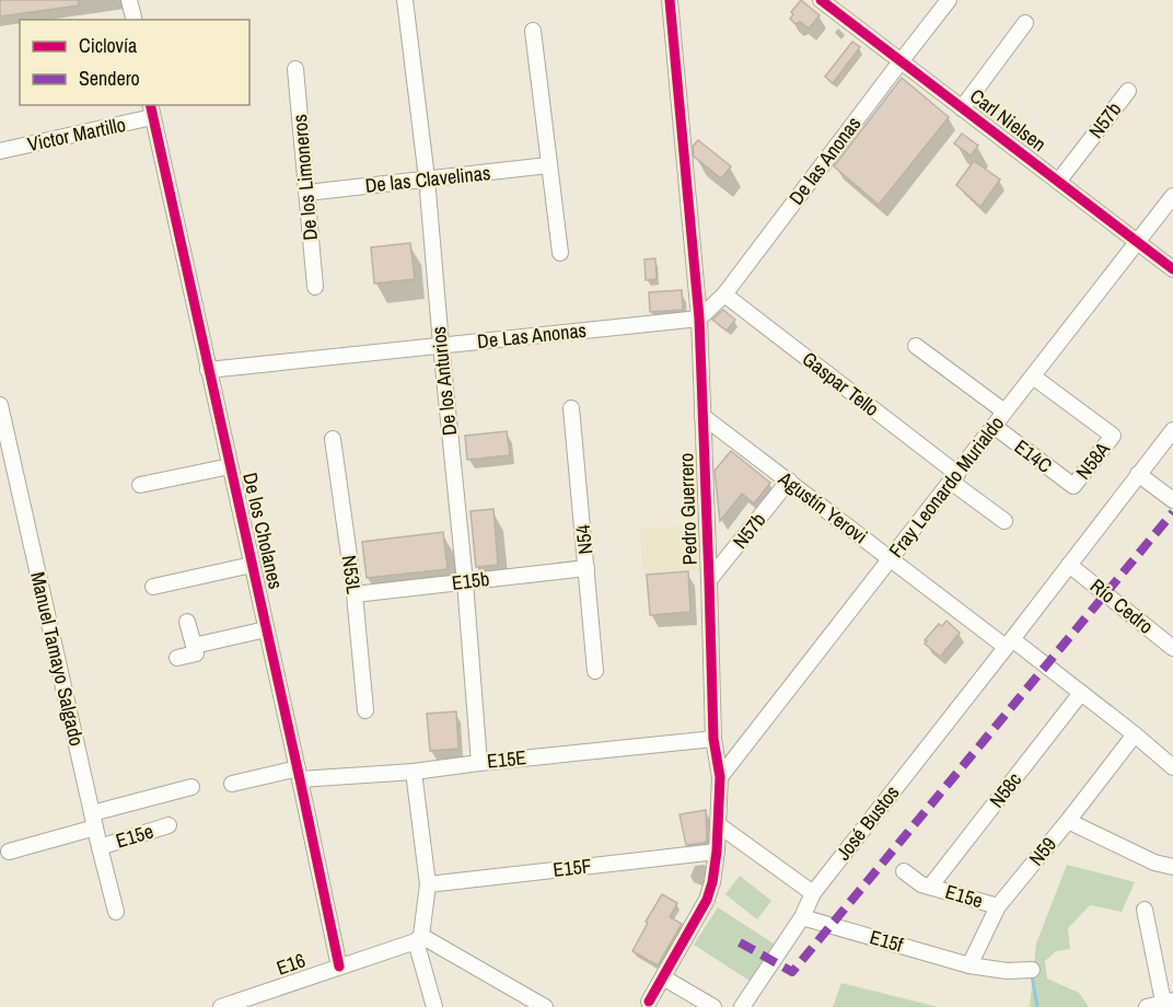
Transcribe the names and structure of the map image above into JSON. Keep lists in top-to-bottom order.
{
  "streets": {
    "street": [
      "Carl Nielsen",
      "N57b",
      "Victor Martillo",
      "De las Anonas",
      "De los Limoneros",
      "De las Clavelinas",
      "De Las Anonas",
      "De los Anturios",
      "Gaspar Tello",
      "E14C",
      "N58A",
      "Fray Leonardo Murialdo",
      "Agustín Yerovi",
      "Pedro Guerrero",
      "De los Cholanes",
      "N54",
      "N53L",
      "E15b",
      "Río Cedro",
      "Manuel Tamayo Salgado",
      "E15E",
      "N58c",
      "José Bustos",
      "E15e",
      "N59",
      "E15F",
      "E15f",
      "E16"
    ]
  },
  "crossings": [
    ["Carl Nielsen", "N57b"],
    ["Carl Nielsen", "De las Anonas"],
    ["Carl Nielsen", "Fray Leonardo Murialdo"],
    ["N57b", "Agustín Yerovi"],
    ["N57b", "Pedro Guerrero"],
    ["Victor Martillo", "De los Cholanes"],
    ["De las Anonas", "De Las Anonas"],
    ["De las Anonas", "Gaspar Tello"],
    ["De las Anonas", "Pedro Guerrero"],
    ["De los Limoneros", "De las Clavelinas"],
    ["De las Clavelinas", "De los Anturios"],
    ["De Las Anonas", "De los Anturios"],
    ["De Las Anonas", "Pedro Guerrero"],
    ["De Las Anonas", "De los Cholanes"],
    ["De los Anturios", "E15b"],
    ["De los Anturios", "E15E"],
    ["Gaspar Tello", "Fray Leonardo Murialdo"],
    ["E14C", "N58A"],
    ["E14C", "Fray Leonardo Murialdo"],
    ["N58A", "Fray Leonardo Murialdo"],
    ["Fray Leonardo Murialdo", "Agustín Yerovi"],
    ["Fray Leonardo Murialdo", "Pedro Guerrero"],
    ["Agustín Yerovi", "Pedro Guerrero"],
    ["Agustín Yerovi", "N58c"],
    ["Agustín Yerovi", "José Bustos"],
    ["Agustín Yerovi", "N59"],
    ["Pedro Guerrero", "E15E"],
    ["Pedro Guerrero", "E15F"],
    ["De los Cholanes", "E15E"],
    ["De los Cholanes", "E16"],
    ["N54", "E15b"],
    ["N53L", "E15b"],
    ["Río Cedro", "José Bustos"],
    ["Manuel Tamayo Salgado", "E15e"],
    ["N58c", "E15e"],
    ["José Bustos", "E15f"],
    ["E15e", "N59"],
    ["N59", "E15f"]
  ],
  "legend": ["Ciclovía", "Sendero"]
}
